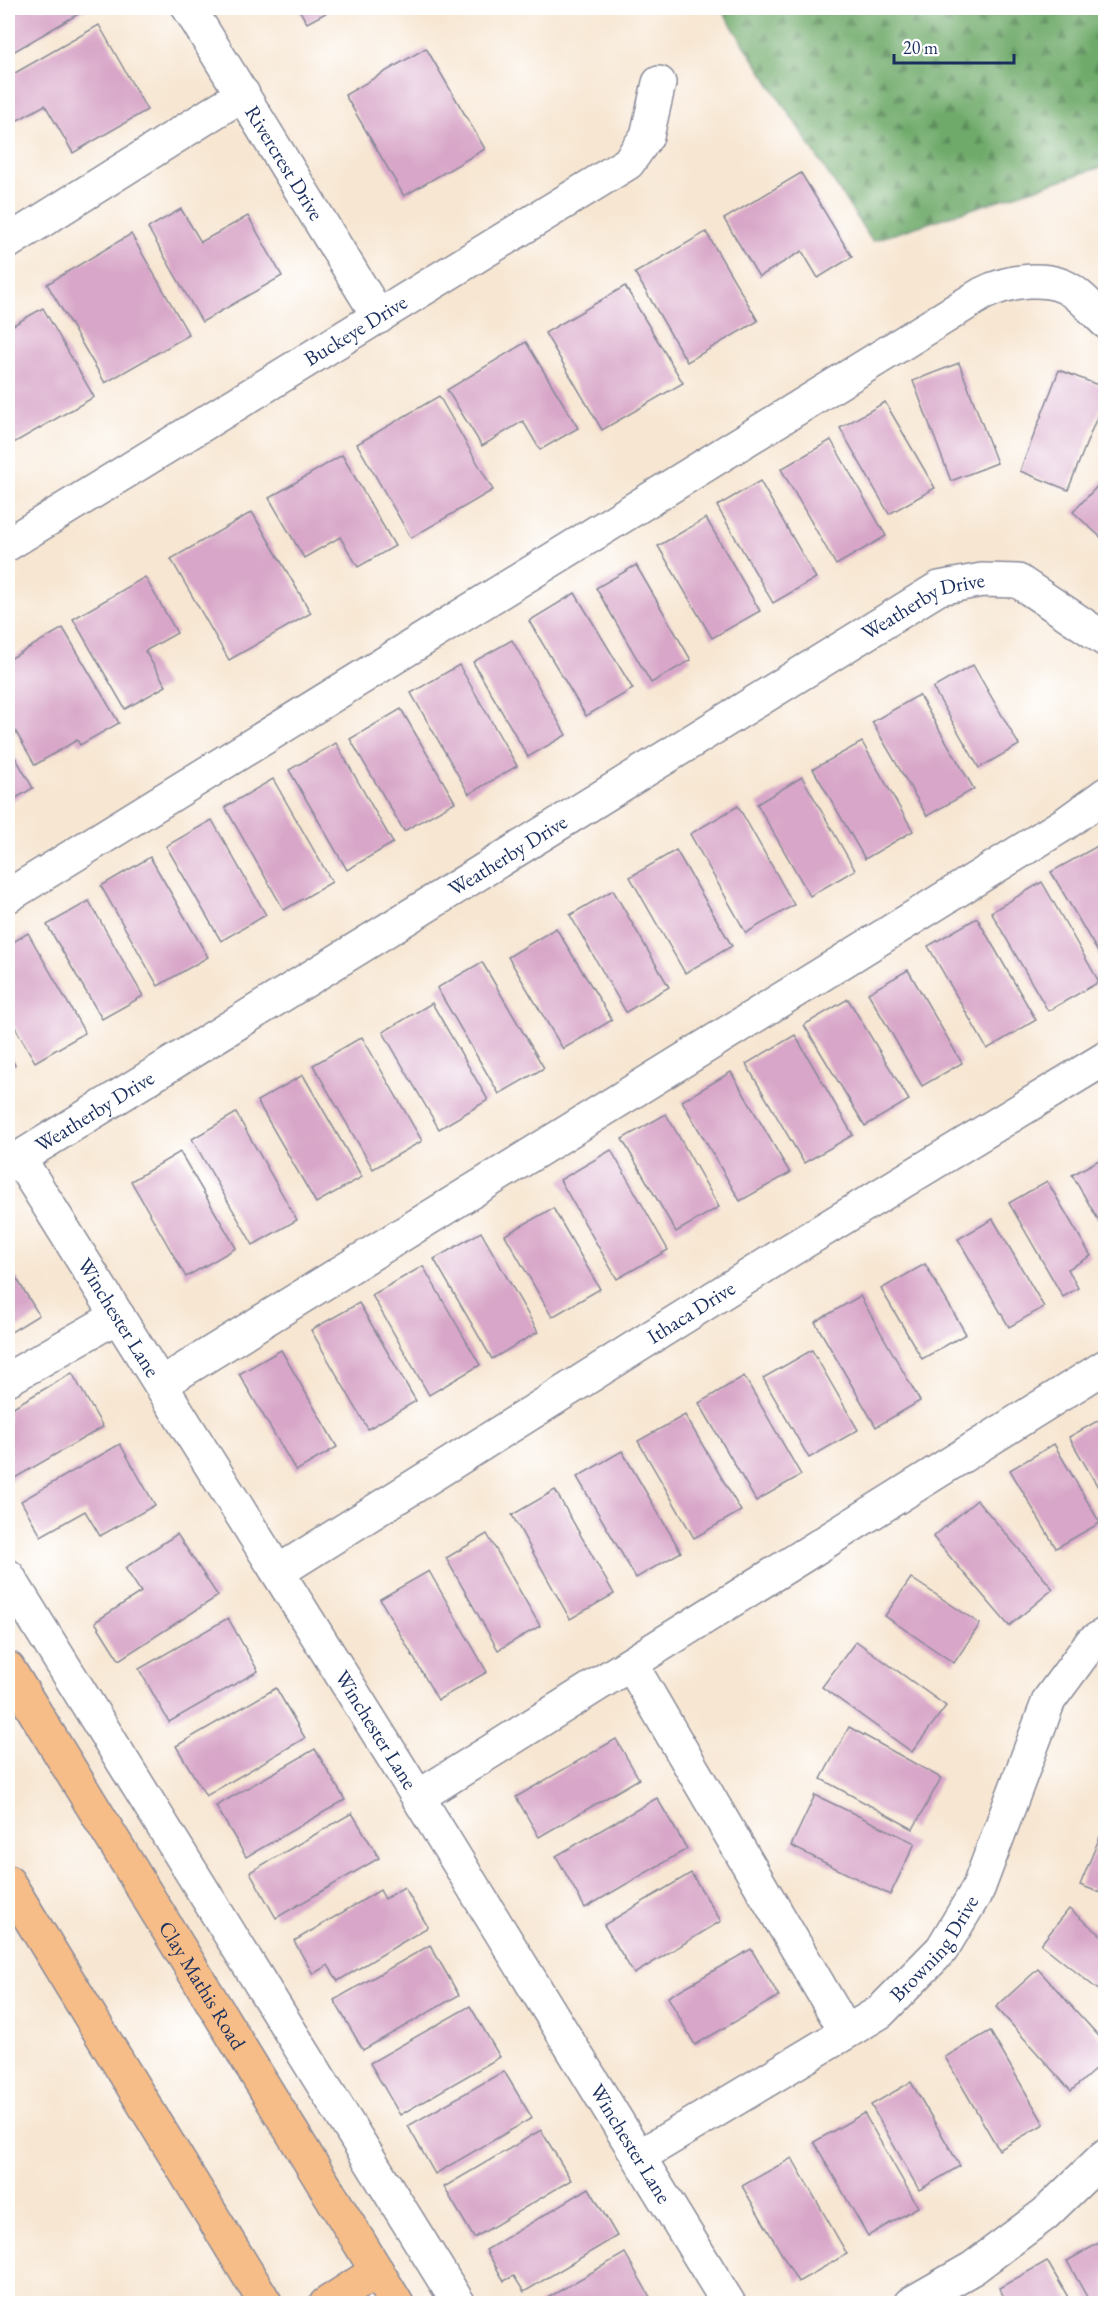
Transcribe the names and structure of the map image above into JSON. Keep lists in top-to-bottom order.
{
  "streets": {
    "main road": ["Clay Mathis Road"],
    "street": [
      "Rivercrest Drive",
      "Buckeye Drive",
      "Weatherby Drive",
      "Ithaca Drive",
      "Winchester Lane",
      "Browning Drive"
    ]
  },
  "crossings": [
    ["Rivercrest Drive", "Buckeye Drive"],
    ["Weatherby Drive", "Winchester Lane"],
    ["Ithaca Drive", "Winchester Lane"],
    ["Winchester Lane", "Browning Drive"]
  ],
  "scale_bar": "20 m"
}
